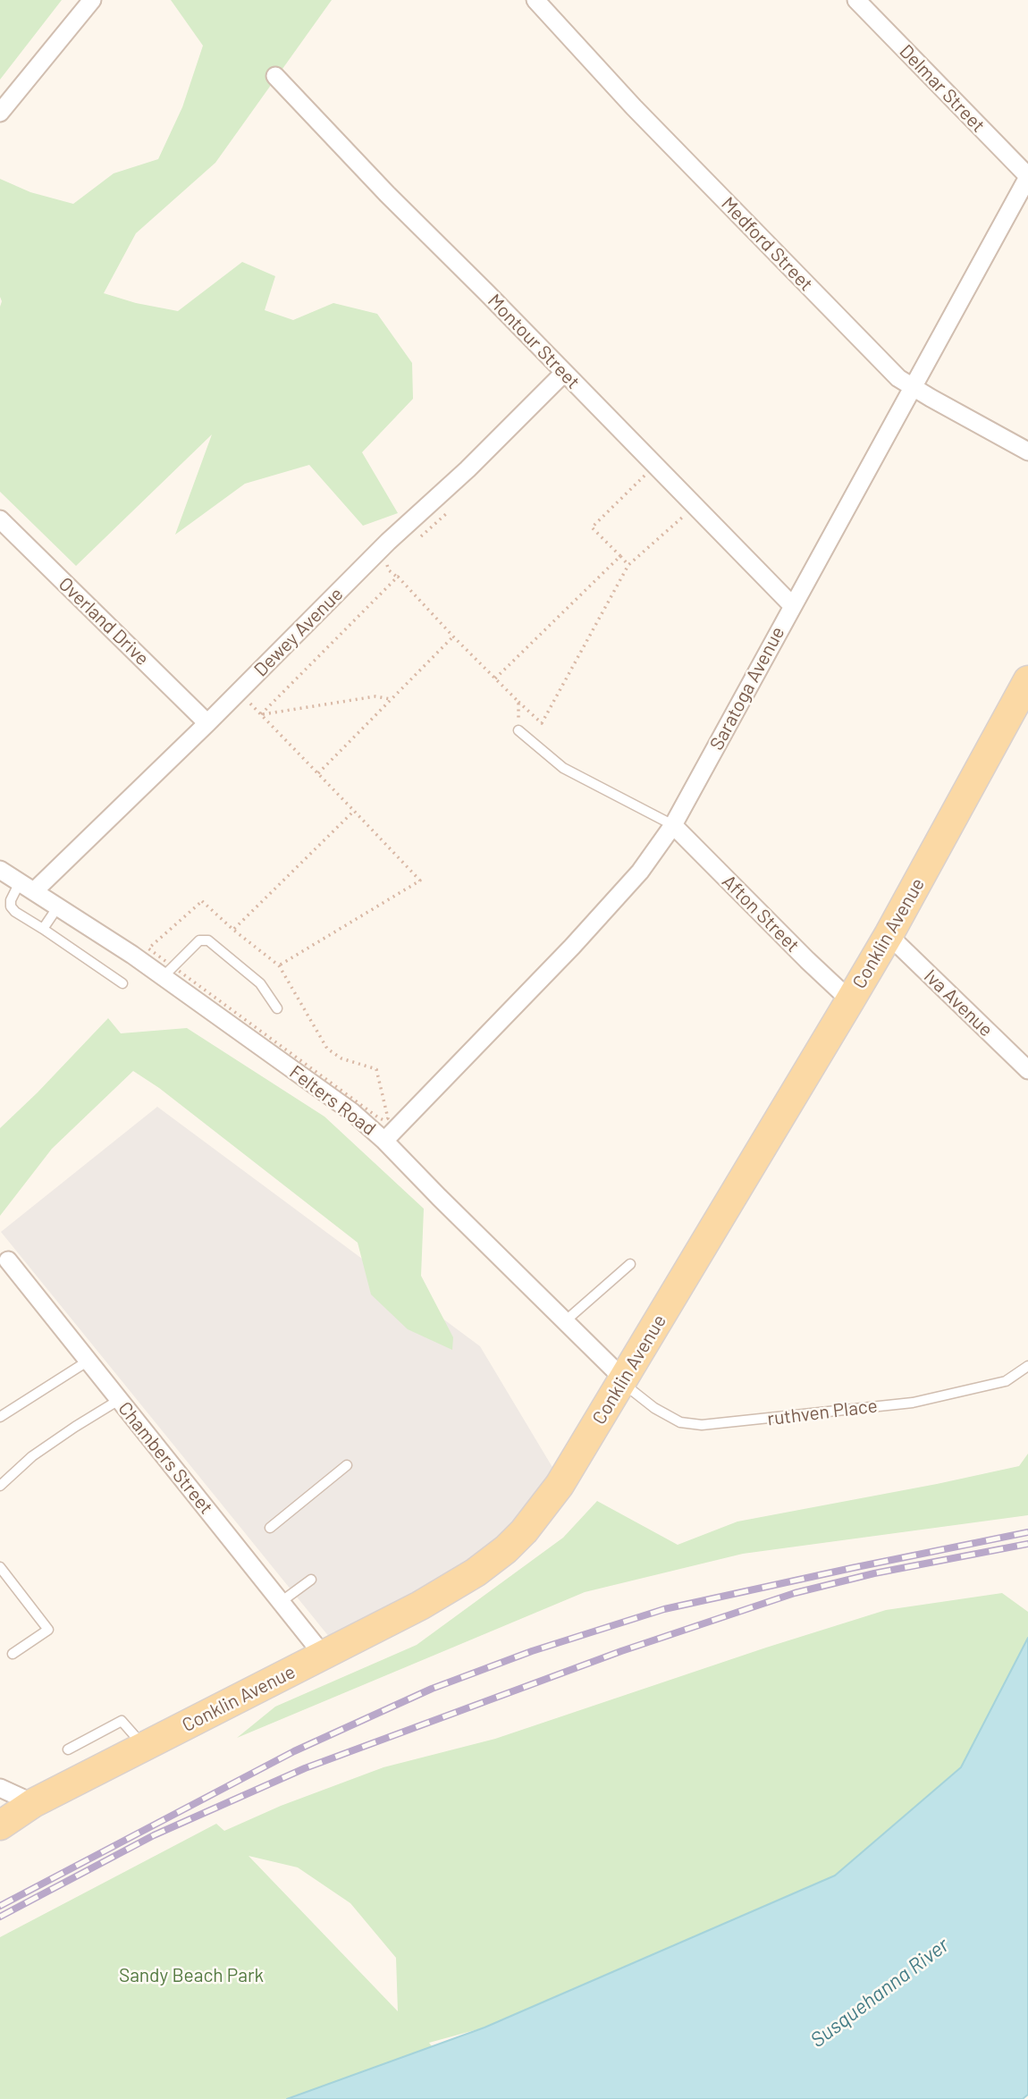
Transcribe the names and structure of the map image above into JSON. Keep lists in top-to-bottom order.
{
  "streets": {
    "main road": ["Conklin Avenue"],
    "street": [
      "Delmar Street",
      "Medford Street",
      "Montour Street",
      "Overland Drive",
      "Dewey Avenue",
      "Saratoga Avenue",
      "Afton Street",
      "Iva Avenue",
      "Felters Road",
      "Chambers Street"
    ],
    "lane": ["ruthven Place"]
  },
  "crossings": [
    ["Delmar Street", "Saratoga Avenue"],
    ["Medford Street", "Saratoga Avenue"],
    ["Montour Street", "Dewey Avenue"],
    ["Montour Street", "Saratoga Avenue"],
    ["Overland Drive", "Dewey Avenue"],
    ["Dewey Avenue", "Felters Road"],
    ["Saratoga Avenue", "Afton Street"],
    ["Saratoga Avenue", "Felters Road"],
    ["Afton Street", "Conklin Avenue"],
    ["Conklin Avenue", "Iva Avenue"],
    ["Conklin Avenue", "Felters Road"],
    ["Conklin Avenue", "ruthven Place"],
    ["Conklin Avenue", "Chambers Street"],
    ["Felters Road", "ruthven Place"]
  ],
  "water": ["Susquehanna River"],
  "parks": ["Sandy Beach Park"]
}
